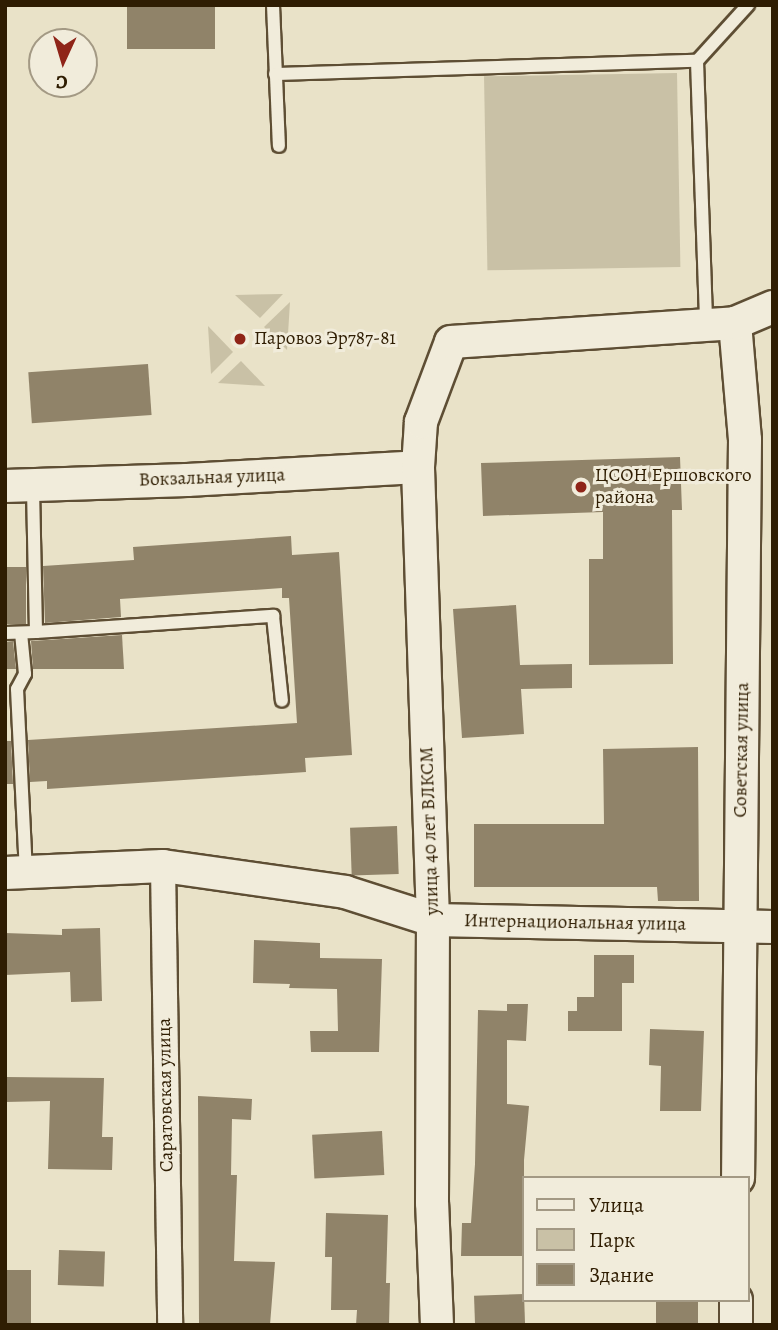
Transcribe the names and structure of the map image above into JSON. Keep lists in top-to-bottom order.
{
  "streets": {
    "street": [
      "Вокзальная улица",
      "Советская улица",
      "улица 40 лет ВЛКСМ",
      "Интернациональная улица",
      "Саратовская улица"
    ]
  },
  "crossings": [
    ["Вокзальная улица", "улица 40 лет ВЛКСМ"],
    ["Советская улица", "улица 40 лет ВЛКСМ"],
    ["Советская улица", "Интернациональная улица"],
    ["улица 40 лет ВЛКСМ", "Интернациональная улица"],
    ["Интернациональная улица", "Саратовская улица"]
  ],
  "places": ["Паровоз Эр787-81", "ЦСОН Ершовского района"],
  "legend": ["Улица", "Парк", "Здание"],
  "north": "bottom"
}
